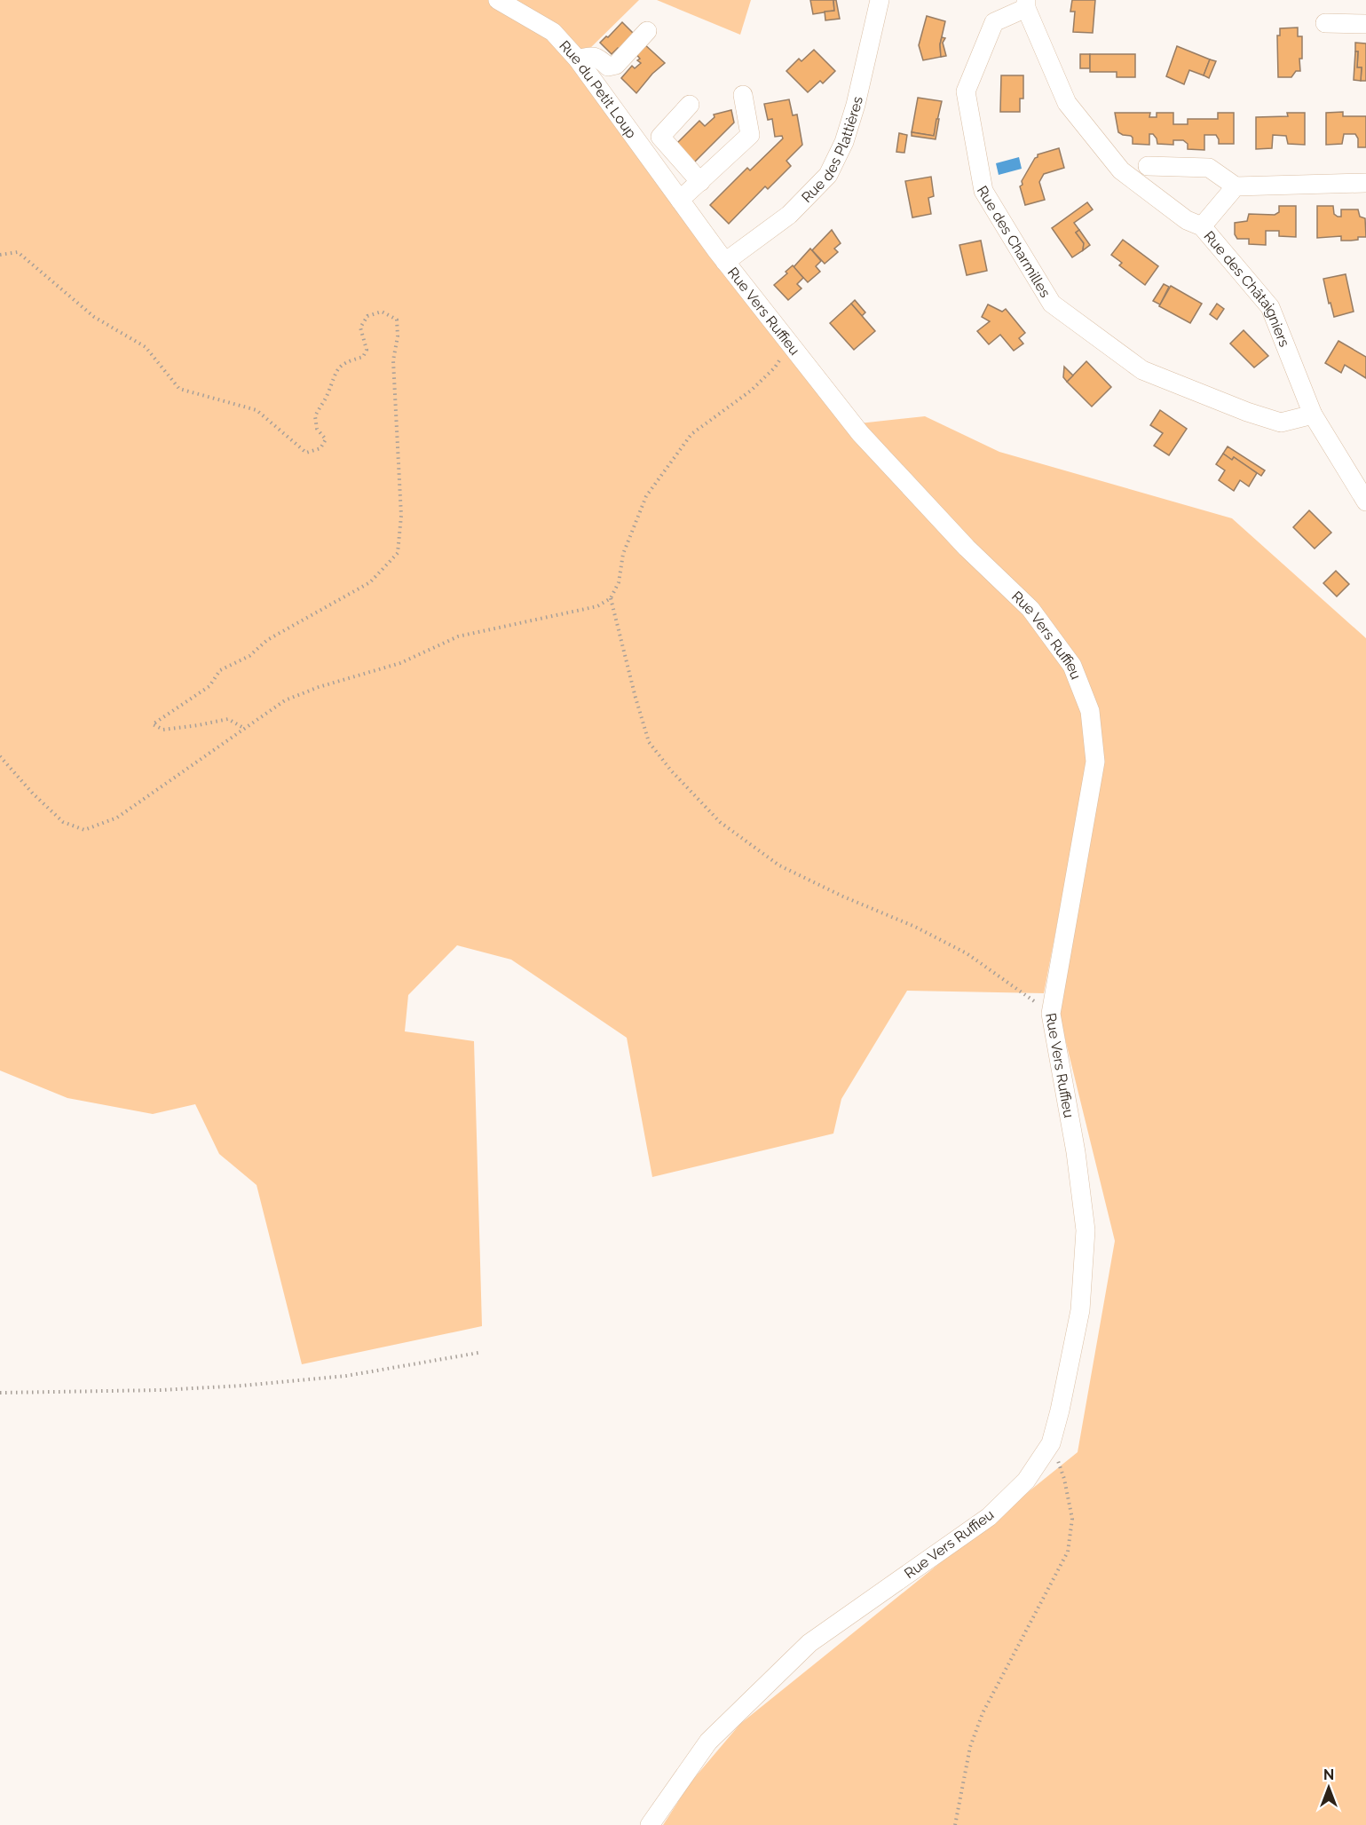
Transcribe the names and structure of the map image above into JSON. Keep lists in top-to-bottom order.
{
  "streets": {
    "street": [
      "Rue du Petit Loup",
      "Rue des Plattières",
      "Rue des Charmilles",
      "Rue des Châtaigniers",
      "Rue Vers Ruffieu"
    ]
  },
  "crossings": [
    ["Rue du Petit Loup", "Rue des Plattières"],
    ["Rue du Petit Loup", "Rue Vers Ruffieu"],
    ["Rue des Plattières", "Rue Vers Ruffieu"],
    ["Rue des Charmilles", "Rue des Châtaigniers"]
  ],
  "north": "top"
}
